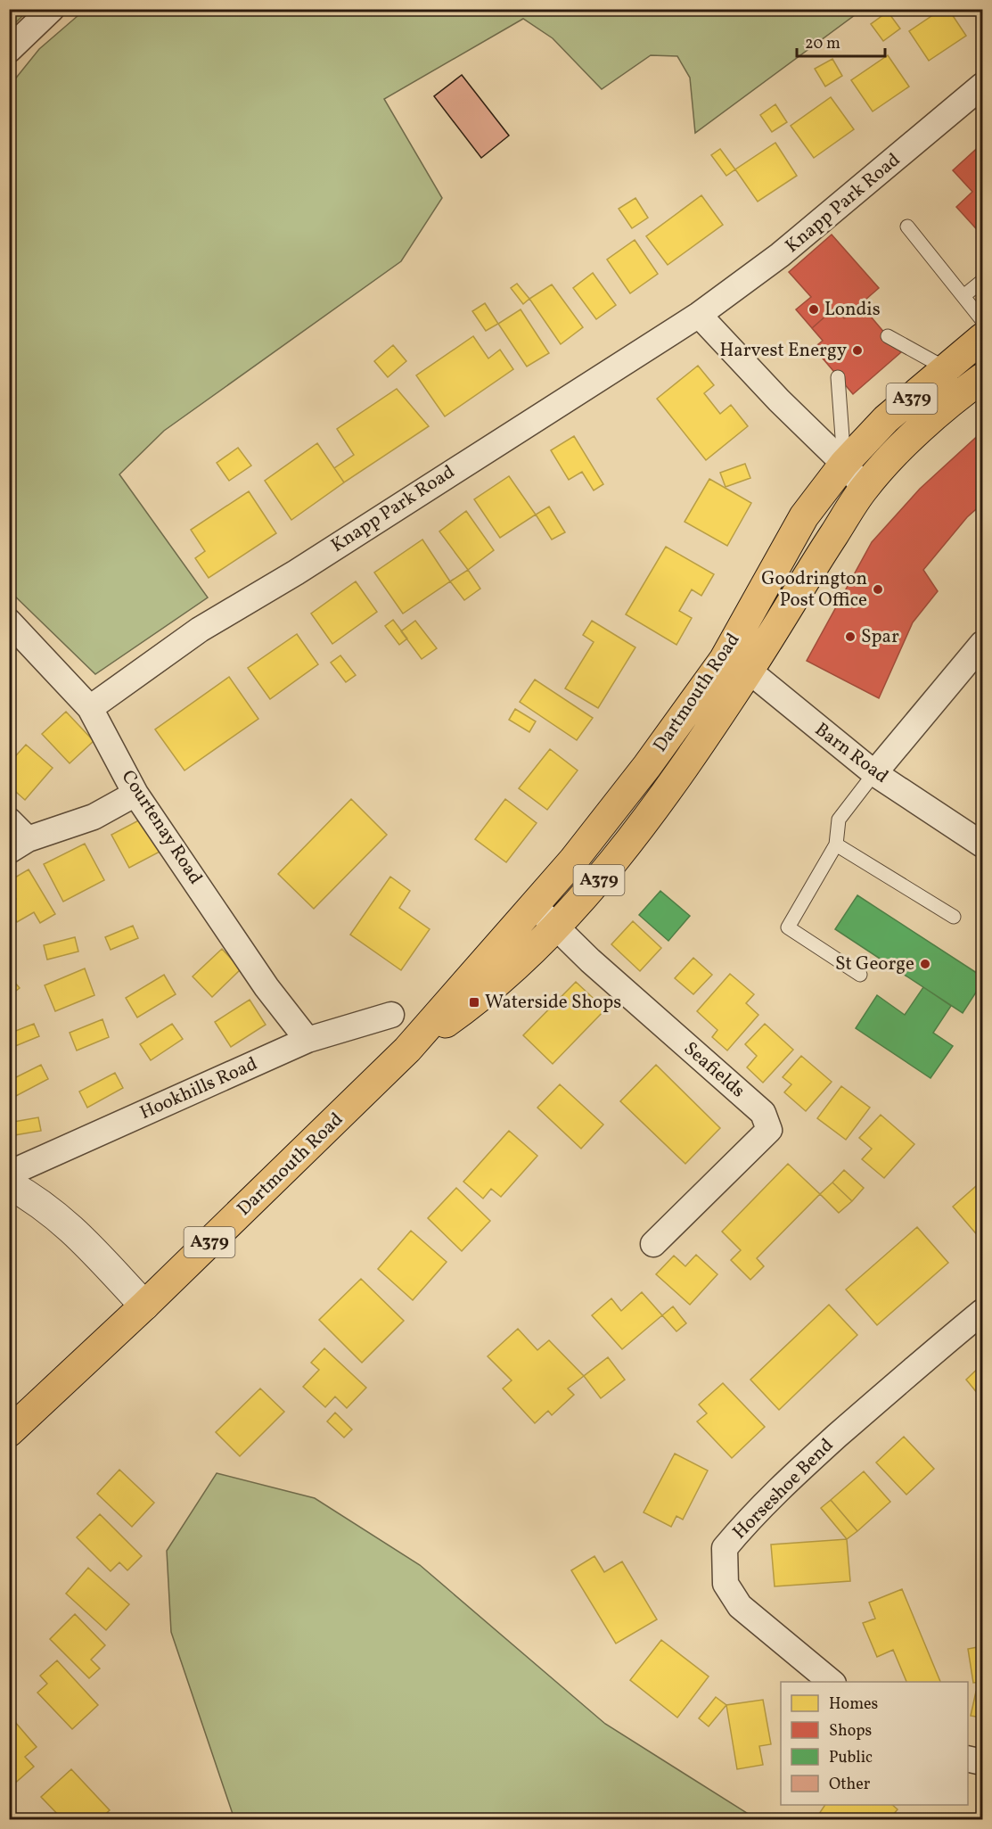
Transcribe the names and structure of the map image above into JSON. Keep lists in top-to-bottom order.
{
  "streets": {
    "main road": ["A379", "Dartmouth Road"],
    "street": [
      "Knapp Park Road",
      "Barn Road",
      "Courtenay Road",
      "Seafields",
      "Hookhills Road",
      "Horseshoe Bend"
    ]
  },
  "crossings": [
    ["Knapp Park Road", "Courtenay Road"],
    ["Dartmouth Road", "Barn Road"],
    ["Dartmouth Road", "Seafields"],
    ["Courtenay Road", "Hookhills Road"]
  ],
  "places": {
    "other": [
      "Londis",
      "Harvest Energy",
      "Goodrington Post Office",
      "Spar",
      "St George"
    ],
    "transit": ["Waterside Shops"]
  },
  "legend": [
    "Homes",
    "Shops",
    "Public",
    "Other"
  ],
  "scale_bar": "20 m"
}
